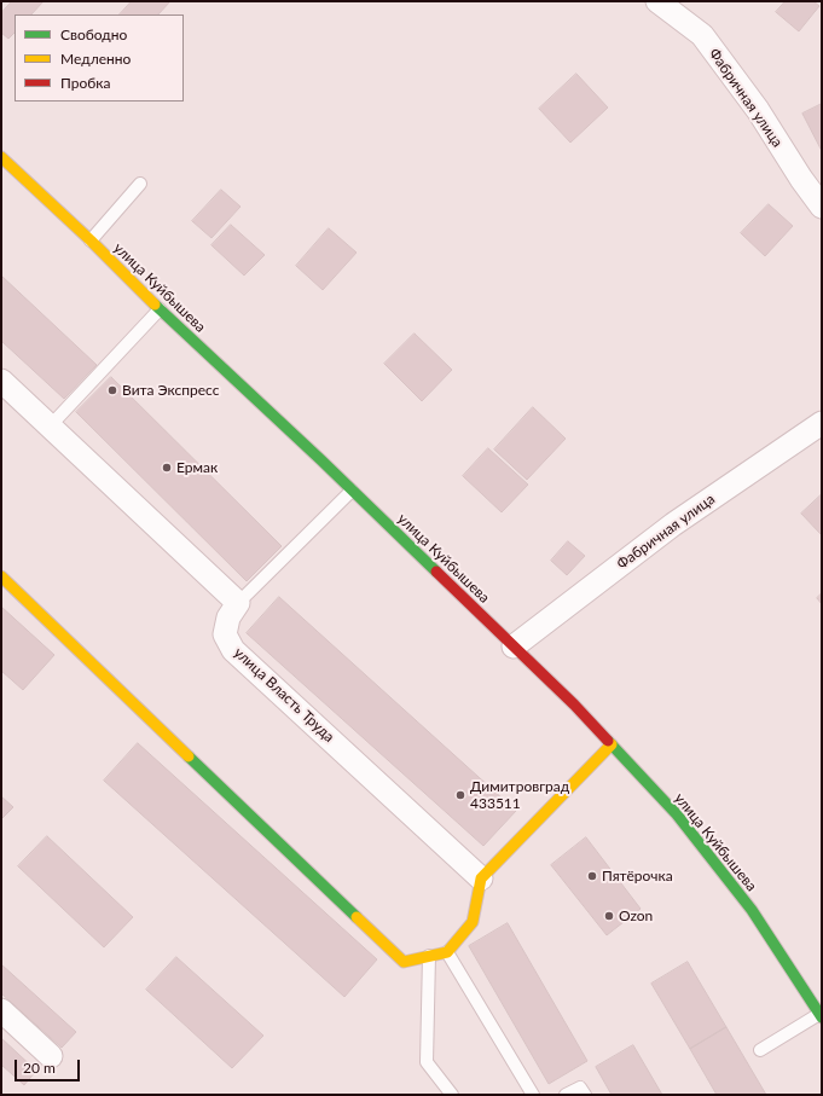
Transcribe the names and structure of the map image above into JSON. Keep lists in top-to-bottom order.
{
  "streets": {
    "main road": ["улица Куйбышева"],
    "street": ["Фабричная улица", "улица Власть Труда"]
  },
  "crossings": [
    ["Фабричная улица", "улица Куйбышева"]
  ],
  "places": [
    "Вита Экспресс",
    "Ермак",
    "Димитровград 433511",
    "Пятёрочка",
    "Ozon"
  ],
  "legend": ["Свободно", "Медленно", "Пробка"],
  "scale_bar": "20 m"
}
